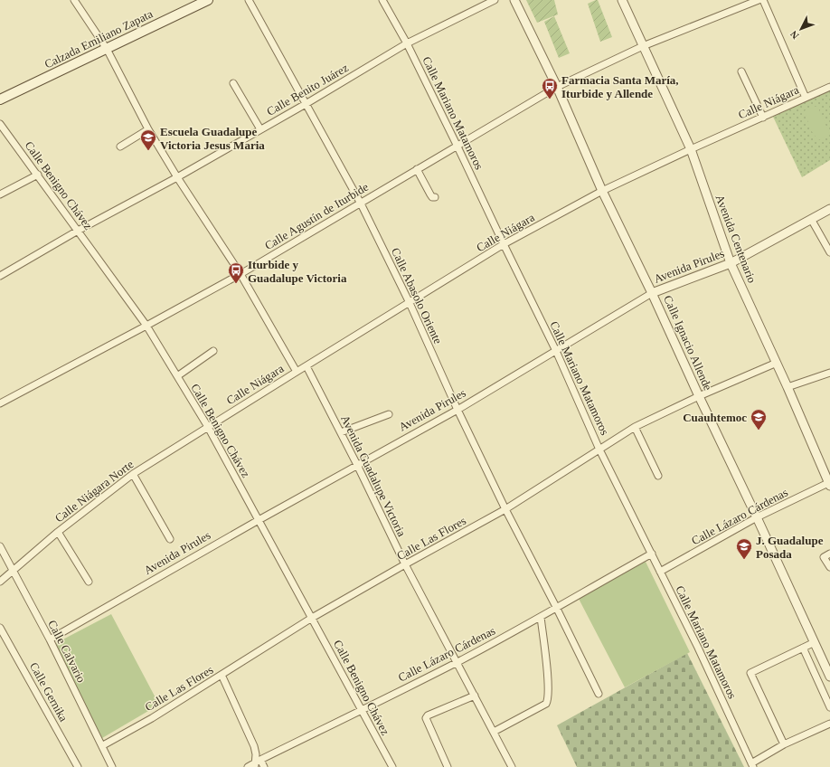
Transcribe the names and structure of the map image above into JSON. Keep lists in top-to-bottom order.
{
  "streets": {
    "main road": ["Calzada Emiliano Zapata"],
    "street": [
      "Calle Benito Juárez",
      "Calle Niágara",
      "Calle Mariano Matamoros",
      "Calle Benigno Chávez",
      "Calle Agustín de Iturbide",
      "Avenida Centenario",
      "Avenida Pirules",
      "Calle Abasolo Oriente",
      "Calle Ignacio Allende",
      "Avenida Guadalupe Victoria",
      "Calle Niágara Norte",
      "Calle Lázaro Cárdenas",
      "Calle Las Flores",
      "Calle Calvario",
      "Calle Gernika"
    ]
  },
  "crossings": [
    ["Calle Benito Juárez", "Calle Mariano Matamoros"],
    ["Calle Benito Juárez", "Calle Benigno Chávez"],
    ["Calle Benito Juárez", "Calle Abasolo Oriente"],
    ["Calle Niágara", "Calle Mariano Matamoros"],
    ["Calle Niágara", "Calle Benigno Chávez"],
    ["Calle Niágara", "Avenida Centenario"],
    ["Calle Niágara", "Calle Abasolo Oriente"],
    ["Calle Niágara", "Calle Ignacio Allende"],
    ["Calle Niágara", "Avenida Guadalupe Victoria"],
    ["Calle Niágara", "Calle Niágara Norte"],
    ["Calle Mariano Matamoros", "Calle Agustín de Iturbide"],
    ["Calle Mariano Matamoros", "Avenida Pirules"],
    ["Calle Mariano Matamoros", "Calle Lázaro Cárdenas"],
    ["Calle Mariano Matamoros", "Calle Las Flores"],
    ["Calle Benigno Chávez", "Calle Agustín de Iturbide"],
    ["Calle Benigno Chávez", "Avenida Pirules"],
    ["Calle Benigno Chávez", "Calle Niágara Norte"],
    ["Calle Benigno Chávez", "Calle Lázaro Cárdenas"],
    ["Calle Benigno Chávez", "Calle Las Flores"],
    ["Calle Agustín de Iturbide", "Avenida Centenario"],
    ["Calle Agustín de Iturbide", "Calle Abasolo Oriente"],
    ["Calle Agustín de Iturbide", "Calle Ignacio Allende"],
    ["Avenida Centenario", "Avenida Pirules"],
    ["Avenida Centenario", "Calle Lázaro Cárdenas"],
    ["Avenida Centenario", "Calle Las Flores"],
    ["Avenida Pirules", "Calle Abasolo Oriente"],
    ["Avenida Pirules", "Calle Ignacio Allende"],
    ["Avenida Pirules", "Avenida Guadalupe Victoria"],
    ["Avenida Pirules", "Calle Calvario"],
    ["Calle Abasolo Oriente", "Calle Lázaro Cárdenas"],
    ["Calle Abasolo Oriente", "Calle Las Flores"],
    ["Calle Ignacio Allende", "Calle Lázaro Cárdenas"],
    ["Calle Ignacio Allende", "Calle Las Flores"],
    ["Avenida Guadalupe Victoria", "Calle Lázaro Cárdenas"],
    ["Avenida Guadalupe Victoria", "Calle Las Flores"],
    ["Calle Niágara Norte", "Calle Calvario"],
    ["Calle Las Flores", "Calle Calvario"]
  ],
  "places": {
    "bus stop": ["Farmacia Santa María, Iturbide y Allende", "Iturbide y Guadalupe Victoria"],
    "school or university": ["Escuela Guadalupe Victoria Jesus Maria", "Cuauhtemoc", "J. Guadalupe Posada"]
  },
  "north": "bottom left"
}
